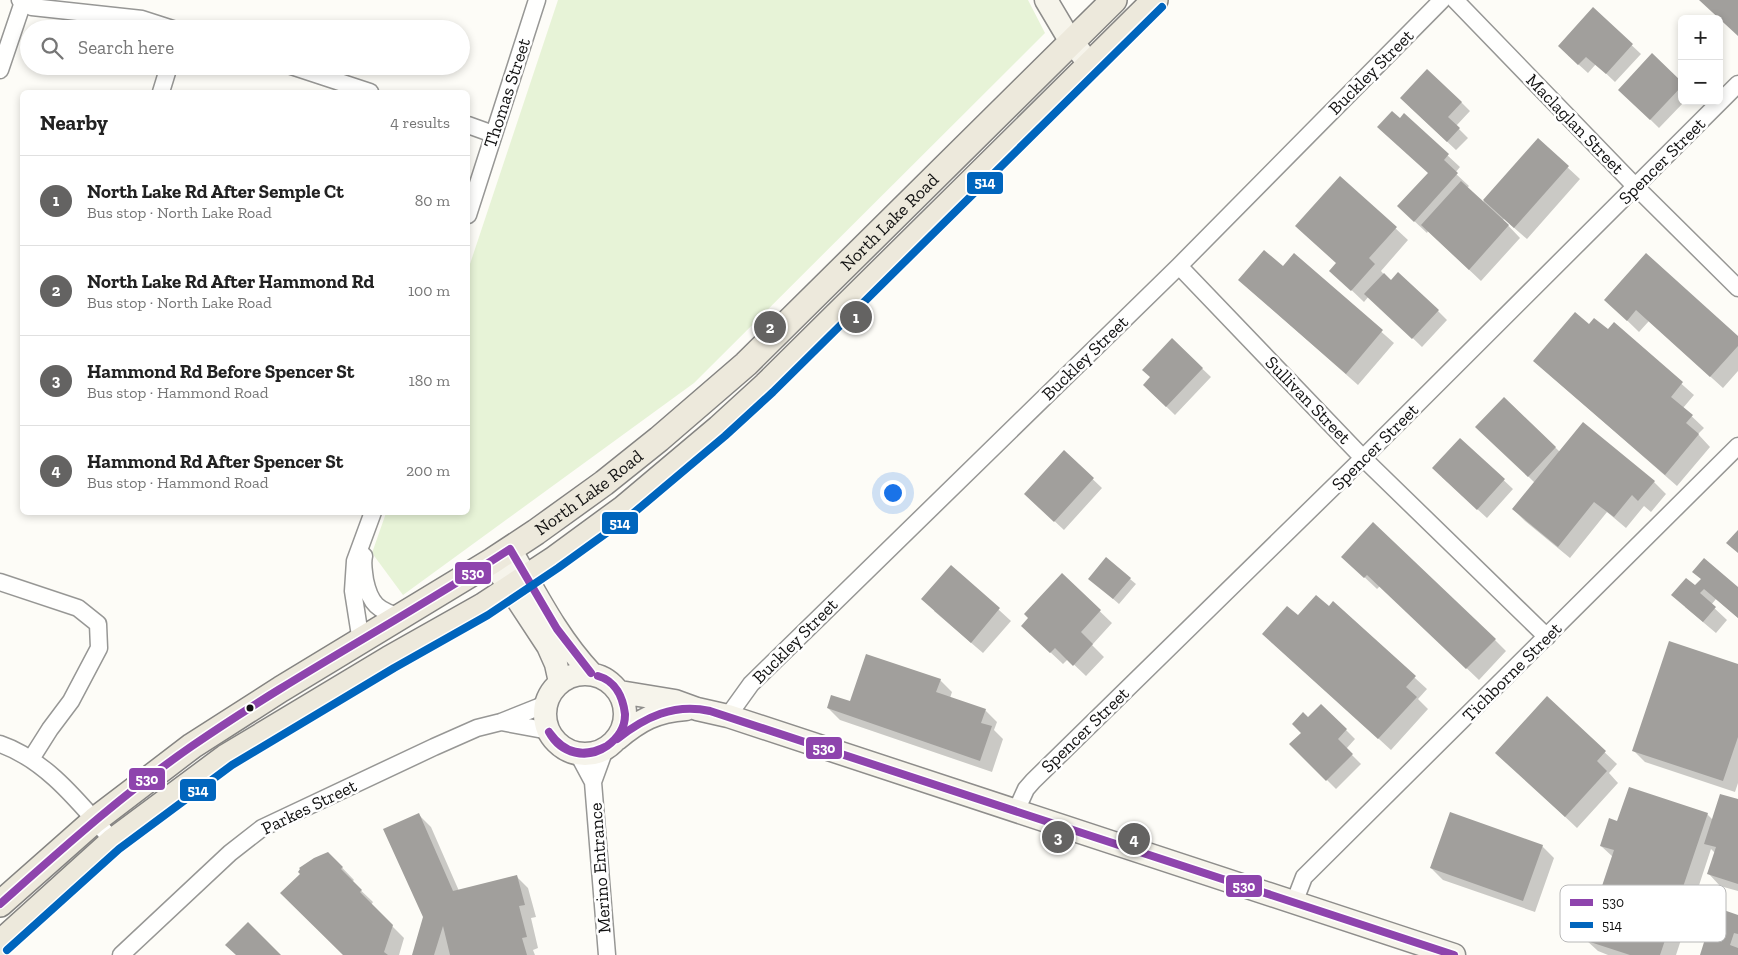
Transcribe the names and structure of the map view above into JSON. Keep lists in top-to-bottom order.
{
  "streets": {
    "main road": ["North Lake Road"],
    "street": [
      "Buckley Street",
      "Thomas Street",
      "Maclaglan Street",
      "Spencer Street",
      "Sullivan Street",
      "Tichborne Street",
      "Parkes Street",
      "Merino Entrance"
    ]
  },
  "crossings": [
    ["Buckley Street", "Sullivan Street"],
    ["Maclaglan Street", "Spencer Street"],
    ["Spencer Street", "Sullivan Street"],
    ["Sullivan Street", "Tichborne Street"],
    ["Parkes Street", "Merino Entrance"]
  ],
  "lines": ["transit line 514", "transit line 530"],
  "legend": ["530", "514"],
  "page": {
    "map_buttons": ["+", "−"],
    "search": "Search here",
    "heading": ["Nearby", "4 results"],
    "list": [
      {
        "mark": "1",
        "name": "North Lake Rd After Semple Ct",
        "note": "Bus stop · North Lake Road",
        "value": "80 m"
      },
      {
        "mark": "2",
        "name": "North Lake Rd After Hammond Rd",
        "note": "Bus stop · North Lake Road",
        "value": "100 m"
      },
      {
        "mark": "3",
        "name": "Hammond Rd Before Spencer St",
        "note": "Bus stop · Hammond Road",
        "value": "180 m"
      },
      {
        "mark": "4",
        "name": "Hammond Rd After Spencer St",
        "note": "Bus stop · Hammond Road",
        "value": "200 m"
      }
    ],
    "pins": [
      "1",
      "2",
      "3",
      "4"
    ]
  }
}
